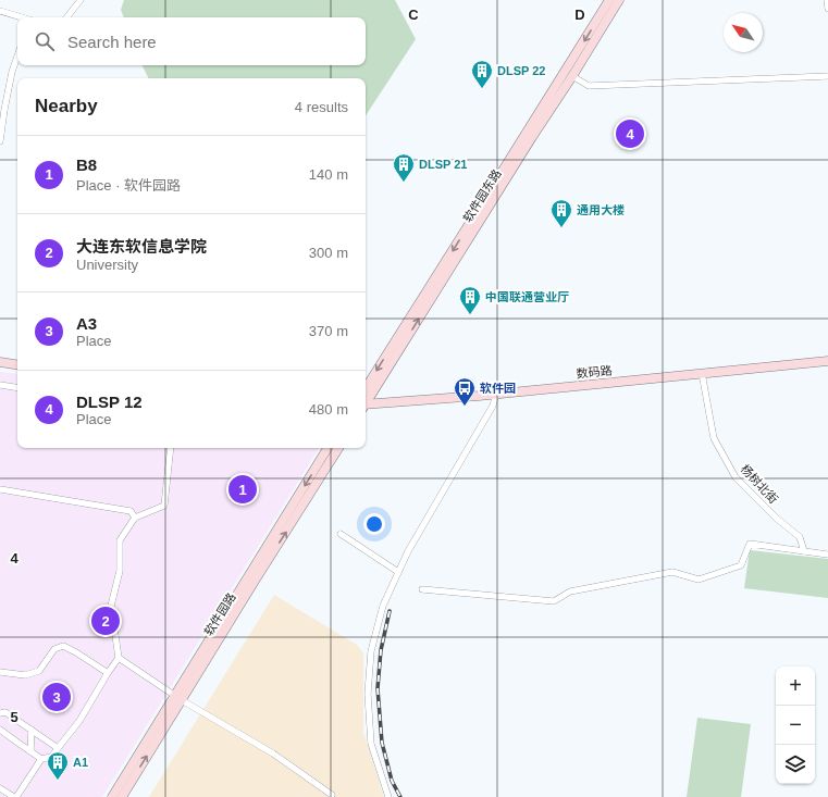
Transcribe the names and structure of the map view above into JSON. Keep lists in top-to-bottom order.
{
  "streets": {
    "main road": ["软件园东路", "数码路", "软件园路"],
    "street": ["杨树北街"]
  },
  "crossings": [
    ["数码路", "杨树北街"]
  ],
  "places": {
    "building": [
      "DLSP 22",
      "DLSP 21",
      "通用大楼",
      "中国联通营业厅",
      "A1"
    ],
    "bus stop": ["软件园"]
  },
  "north": "top left",
  "page": {
    "search": "Search here",
    "heading": ["Nearby", "4 results"],
    "pins": [
      "4",
      "1",
      "2",
      "3"
    ],
    "list": [
      {
        "mark": "1",
        "name": "B8",
        "note": "Place · 软件园路",
        "value": "140 m"
      },
      {
        "mark": "2",
        "name": "大连东软信息学院",
        "note": "University",
        "value": "300 m"
      },
      {
        "mark": "3",
        "name": "A3",
        "note": "Place",
        "value": "370 m"
      },
      {
        "mark": "4",
        "name": "DLSP 12",
        "note": "Place",
        "value": "480 m"
      }
    ],
    "map_buttons": ["+", "−"]
  },
  "grid": {
    "columns": ["C", "D"],
    "rows": ["4", "5"]
  }
}
